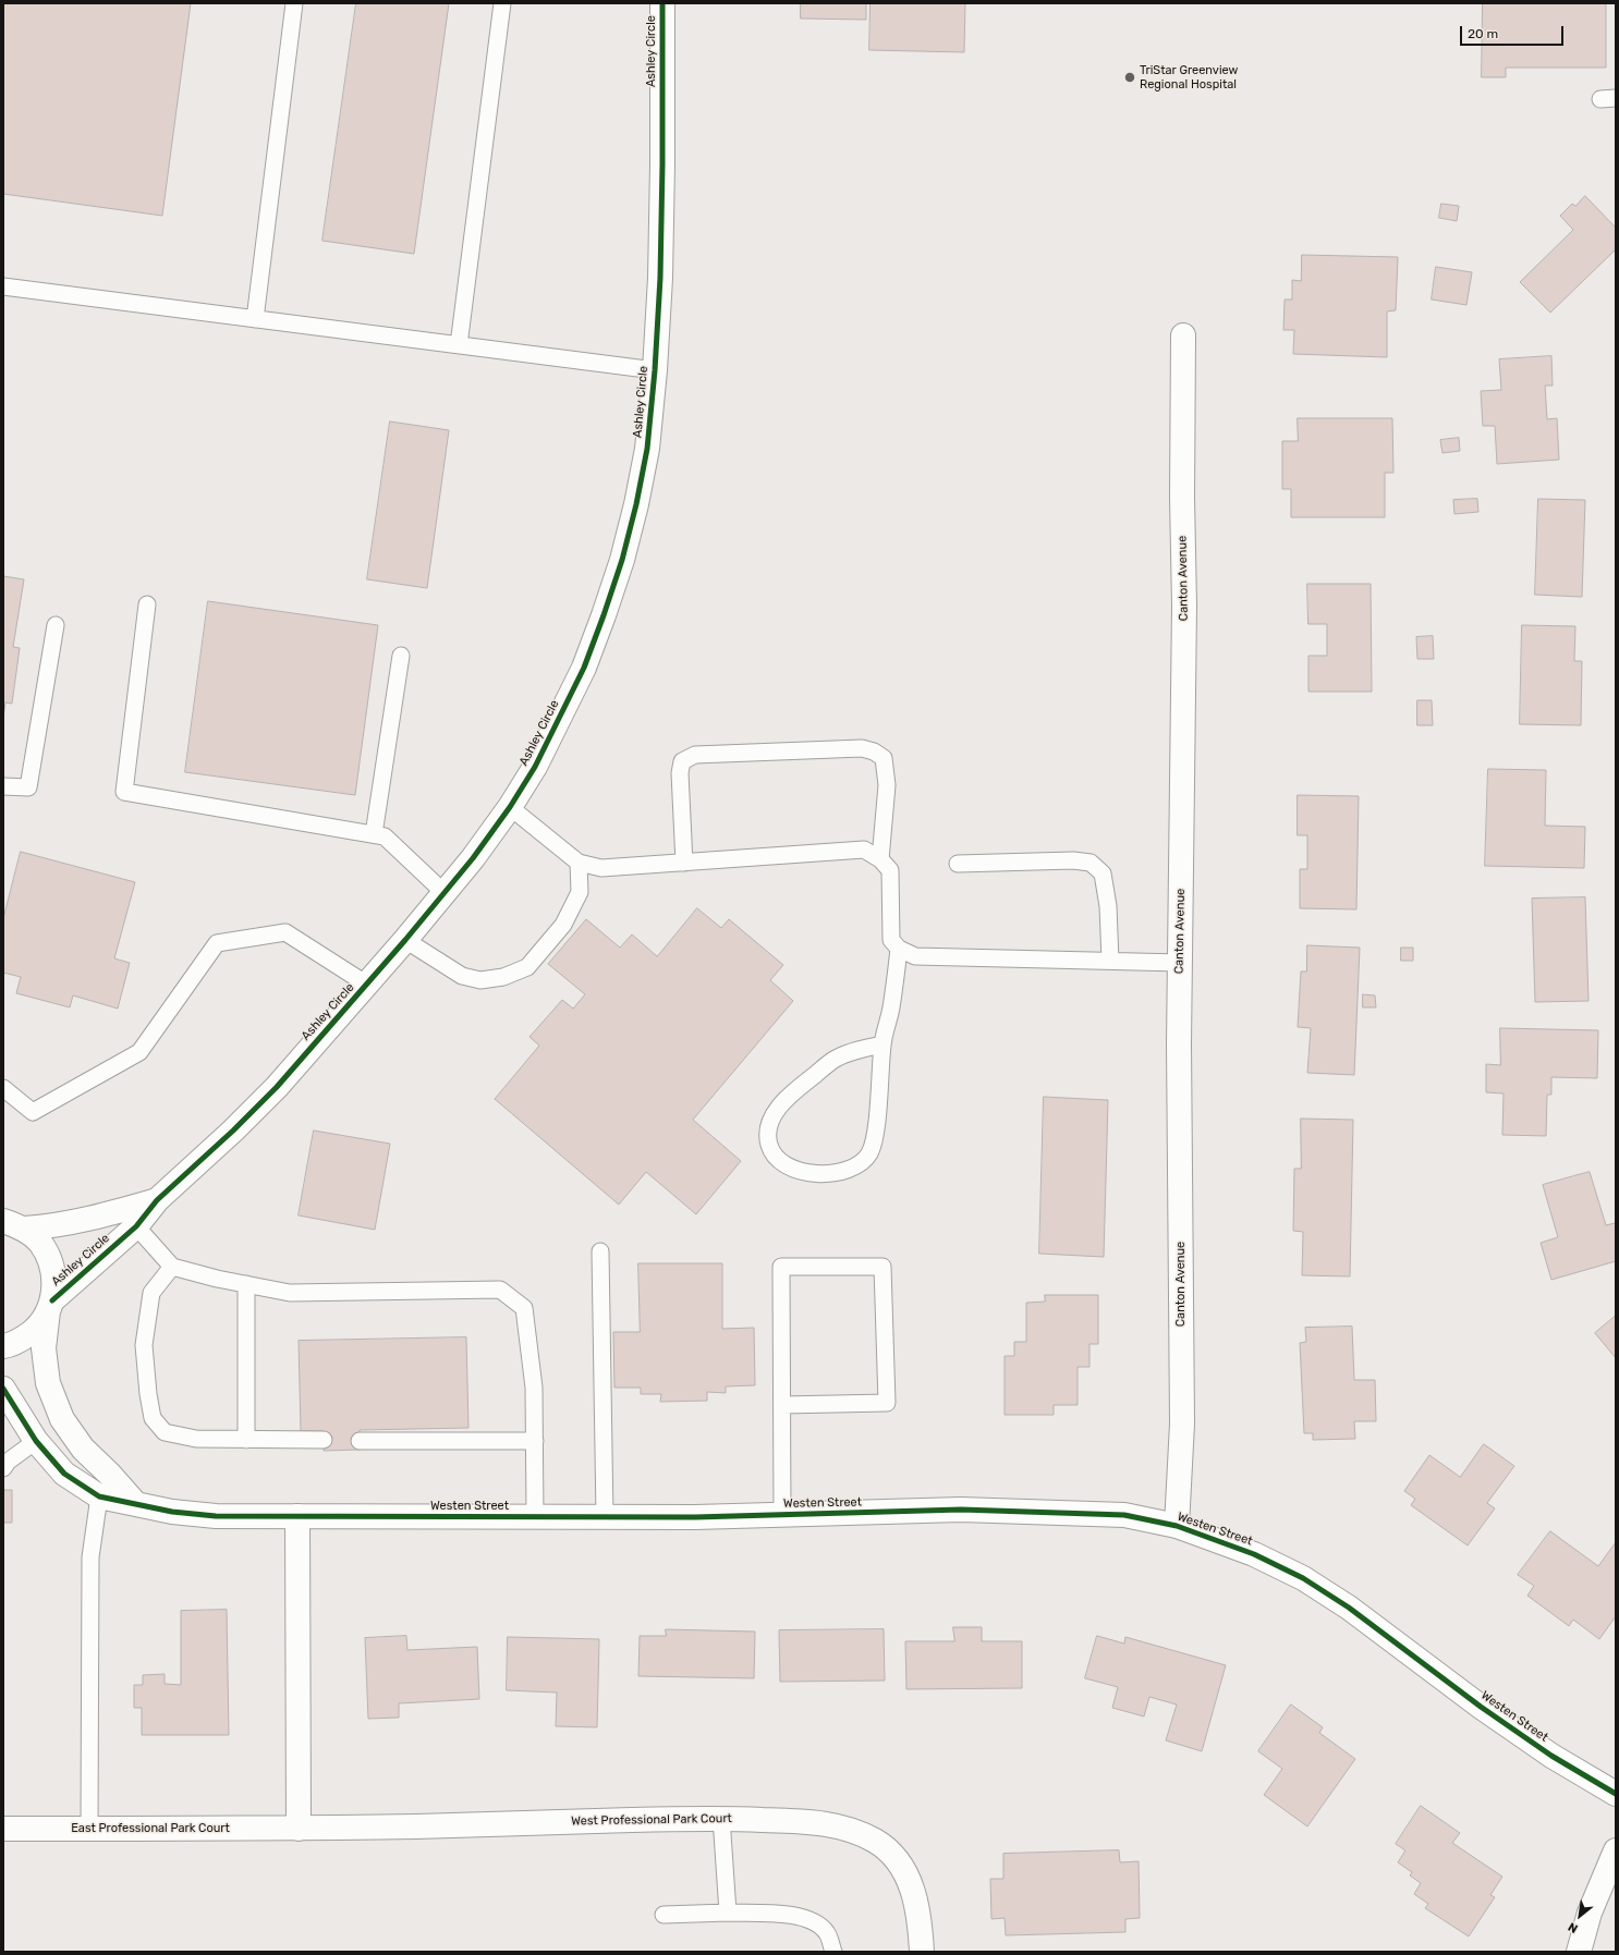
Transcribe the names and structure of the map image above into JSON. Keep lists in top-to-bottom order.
{
  "streets": {
    "street": [
      "Ashley Circle",
      "Canton Avenue",
      "Westen Street",
      "West Professional Park Court",
      "East Professional Park Court"
    ]
  },
  "crossings": [
    ["Canton Avenue", "Westen Street"],
    ["West Professional Park Court", "East Professional Park Court"]
  ],
  "places": ["TriStar Greenview Regional Hospital"],
  "scale_bar": "20 m",
  "north": "bottom left"
}
